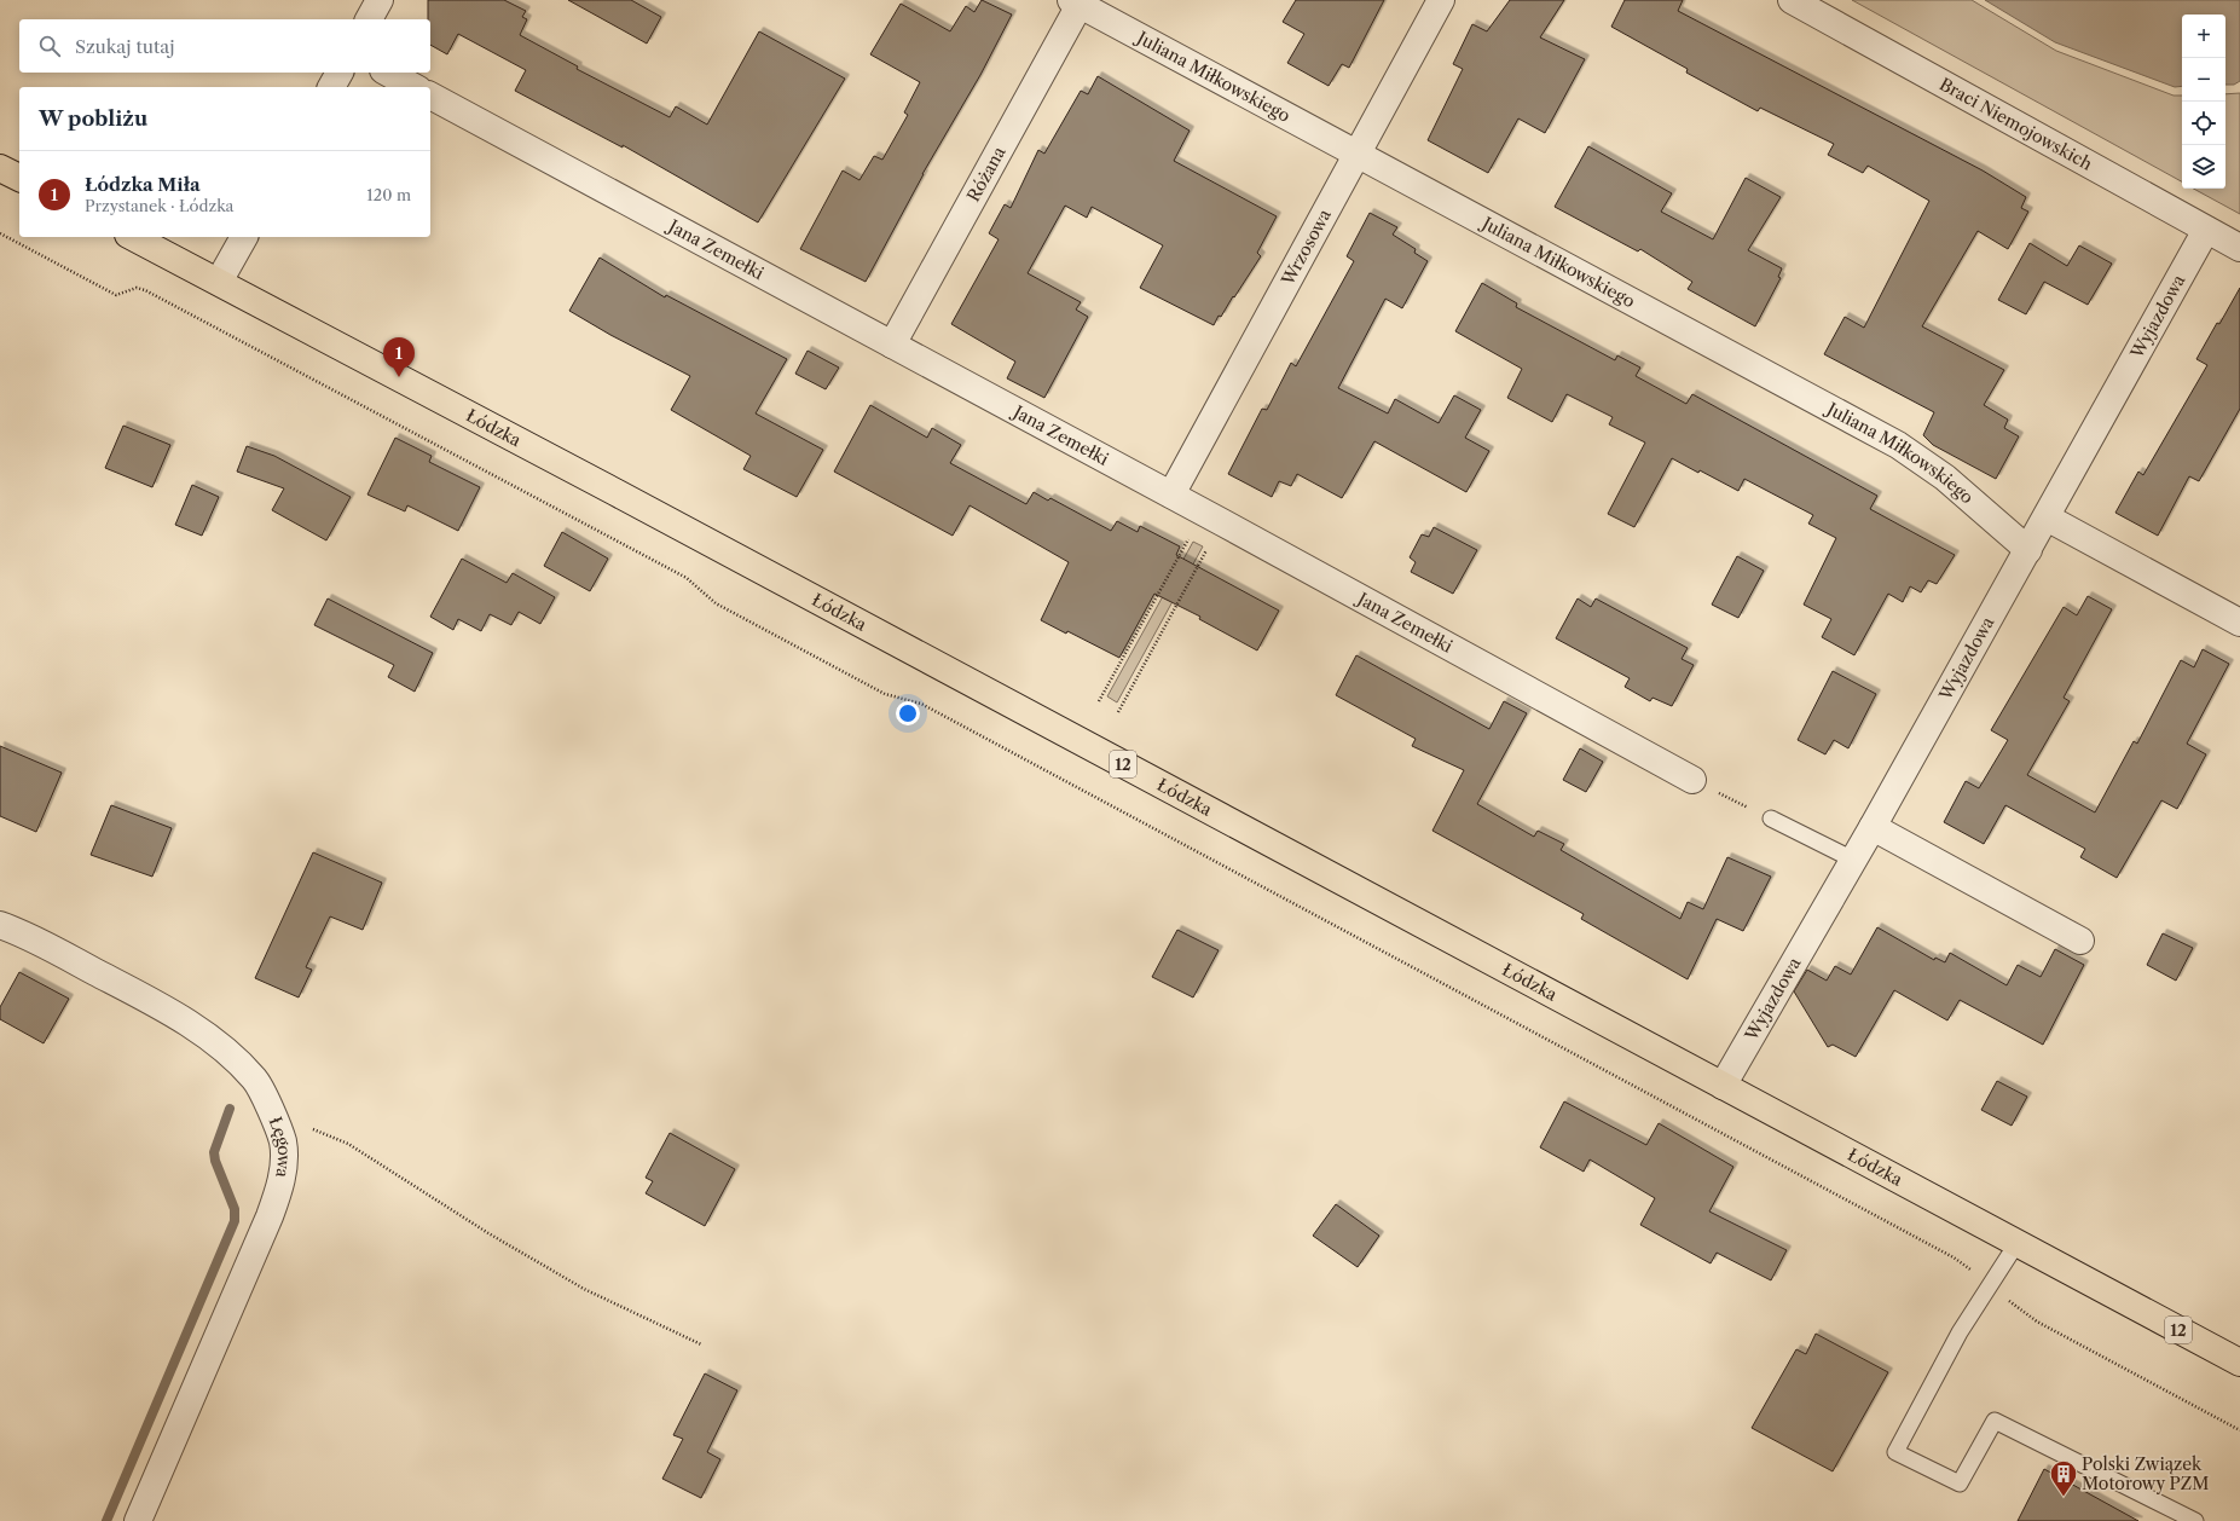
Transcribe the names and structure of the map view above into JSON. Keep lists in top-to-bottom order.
{
  "streets": {
    "main road": ["Łódzka", "12"],
    "street": [
      "Juliana Miłkowskiego",
      "Braci Niemojowskich",
      "Różana",
      "Wrzosowa",
      "Jana Zemełki",
      "Wyjazdowa",
      "Łęgowa"
    ]
  },
  "crossings": [
    ["Juliana Miłkowskiego", "Różana"],
    ["Juliana Miłkowskiego", "Wrzosowa"],
    ["Juliana Miłkowskiego", "Wyjazdowa"],
    ["Braci Niemojowskich", "Wyjazdowa"],
    ["Różana", "Jana Zemełki"],
    ["Wrzosowa", "Jana Zemełki"],
    ["Wyjazdowa", "Łódzka"]
  ],
  "places": {
    "building": ["Polski Związek Motorowy PZM"]
  },
  "page": {
    "map_buttons": ["+", "−"],
    "search": "Szukaj tutaj",
    "heading": "W pobliżu",
    "list": [
      {
        "mark": "1",
        "name": "Łódzka Miła",
        "note": "Przystanek · Łódzka",
        "value": "120 m"
      }
    ],
    "pins": "1"
  }
}
